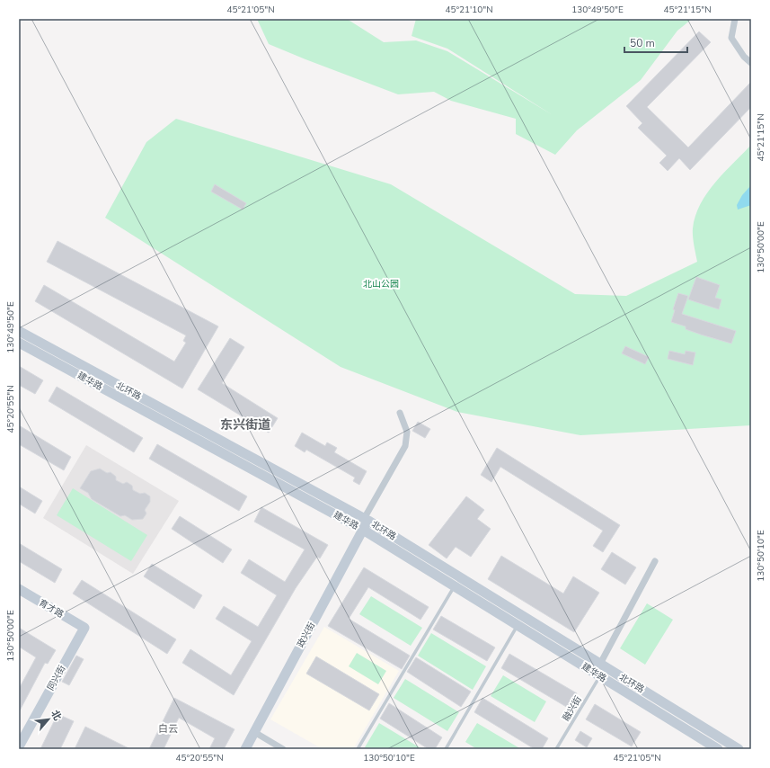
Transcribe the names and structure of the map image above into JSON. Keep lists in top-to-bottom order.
{
  "streets": {
    "street": [
      "建华路",
      "北环路",
      "育才路",
      "政兴街",
      "同兴街"
    ],
    "lane": ["融兴街"]
  },
  "crossings": [
    ["建华路", "北环路"],
    ["建华路", "政兴街"],
    ["建华路", "融兴街"],
    ["北环路", "政兴街"],
    ["北环路", "融兴街"],
    ["育才路", "同兴街"]
  ],
  "districts": ["东兴街道", "白云"],
  "parks": ["北山公园"],
  "scale_bar": "50 m",
  "north": "top right",
  "coordinates": [
    "45°21'05\"N",
    "45°21'10\"N",
    "130°49'50\"E",
    "45°21'15\"N",
    "130°50'00\"E",
    "45°20'55\"N",
    "130°50'10\"E"
  ]
}
